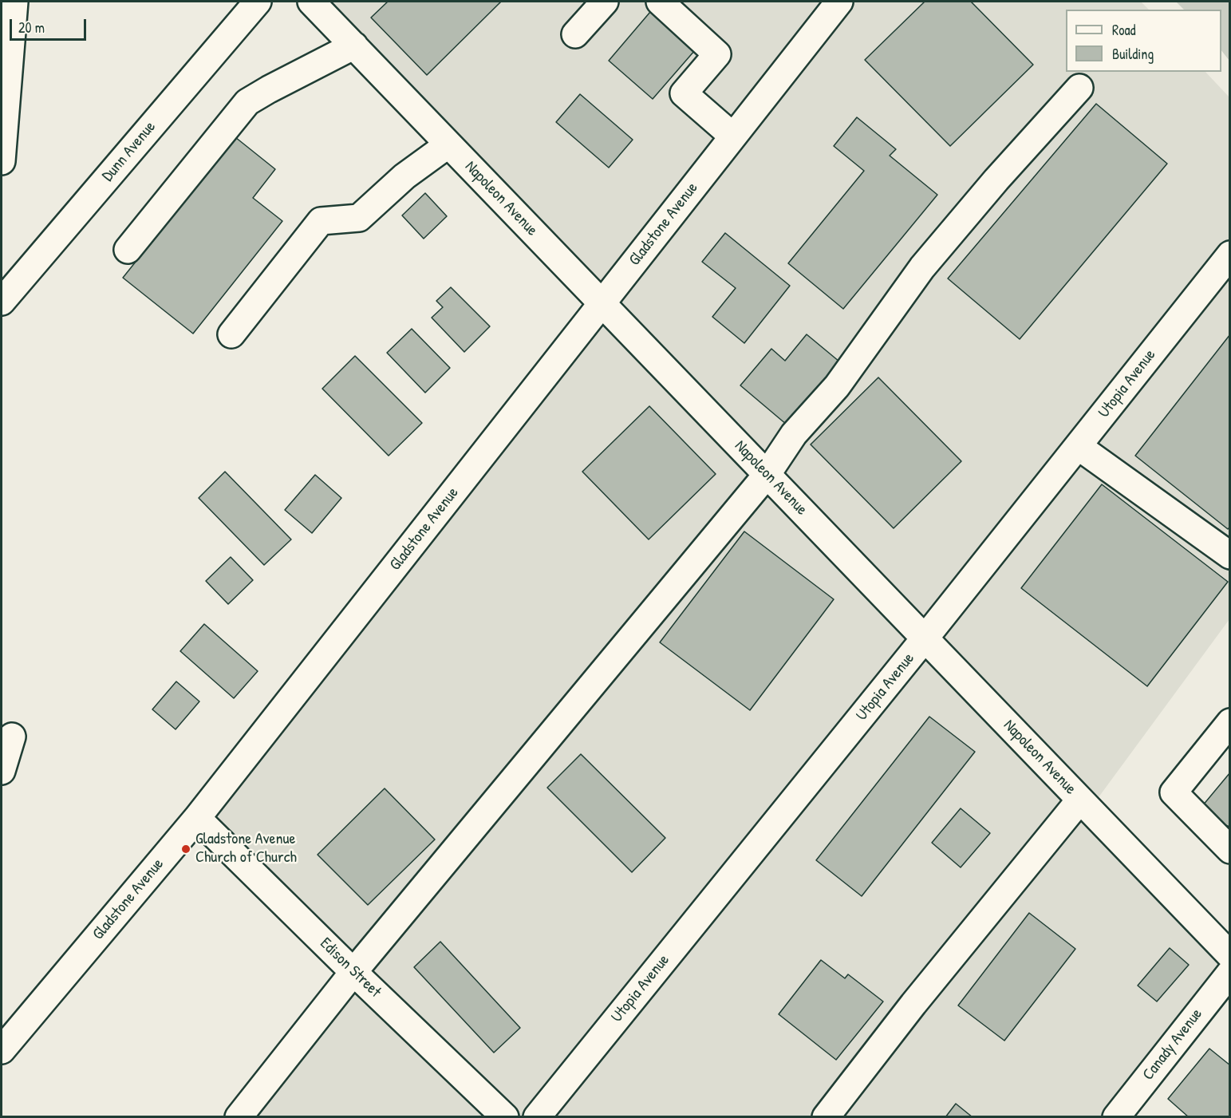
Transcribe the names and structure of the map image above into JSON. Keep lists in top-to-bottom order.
{
  "streets": {
    "street": [
      "Dunn Avenue",
      "Napoleon Avenue",
      "Gladstone Avenue",
      "Utopia Avenue",
      "Edison Street",
      "Canady Avenue"
    ]
  },
  "crossings": [
    ["Napoleon Avenue", "Gladstone Avenue"],
    ["Napoleon Avenue", "Utopia Avenue"],
    ["Gladstone Avenue", "Edison Street"]
  ],
  "places": ["Gladstone Avenue Church of Church"],
  "legend": ["Road", "Building"],
  "scale_bar": "20 m"
}
